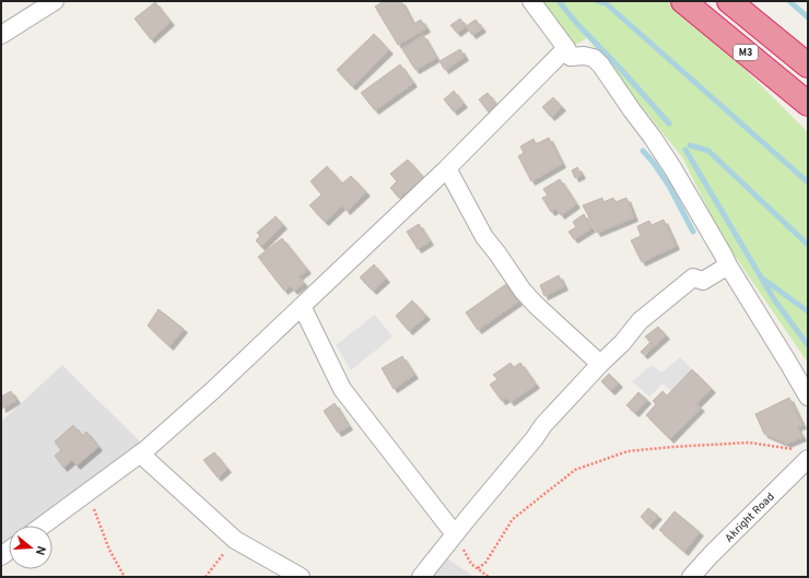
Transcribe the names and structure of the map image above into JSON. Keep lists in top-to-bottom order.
{
  "streets": {
    "highway": ["M3"],
    "street": ["Akright Road"]
  },
  "north": "right"
}
